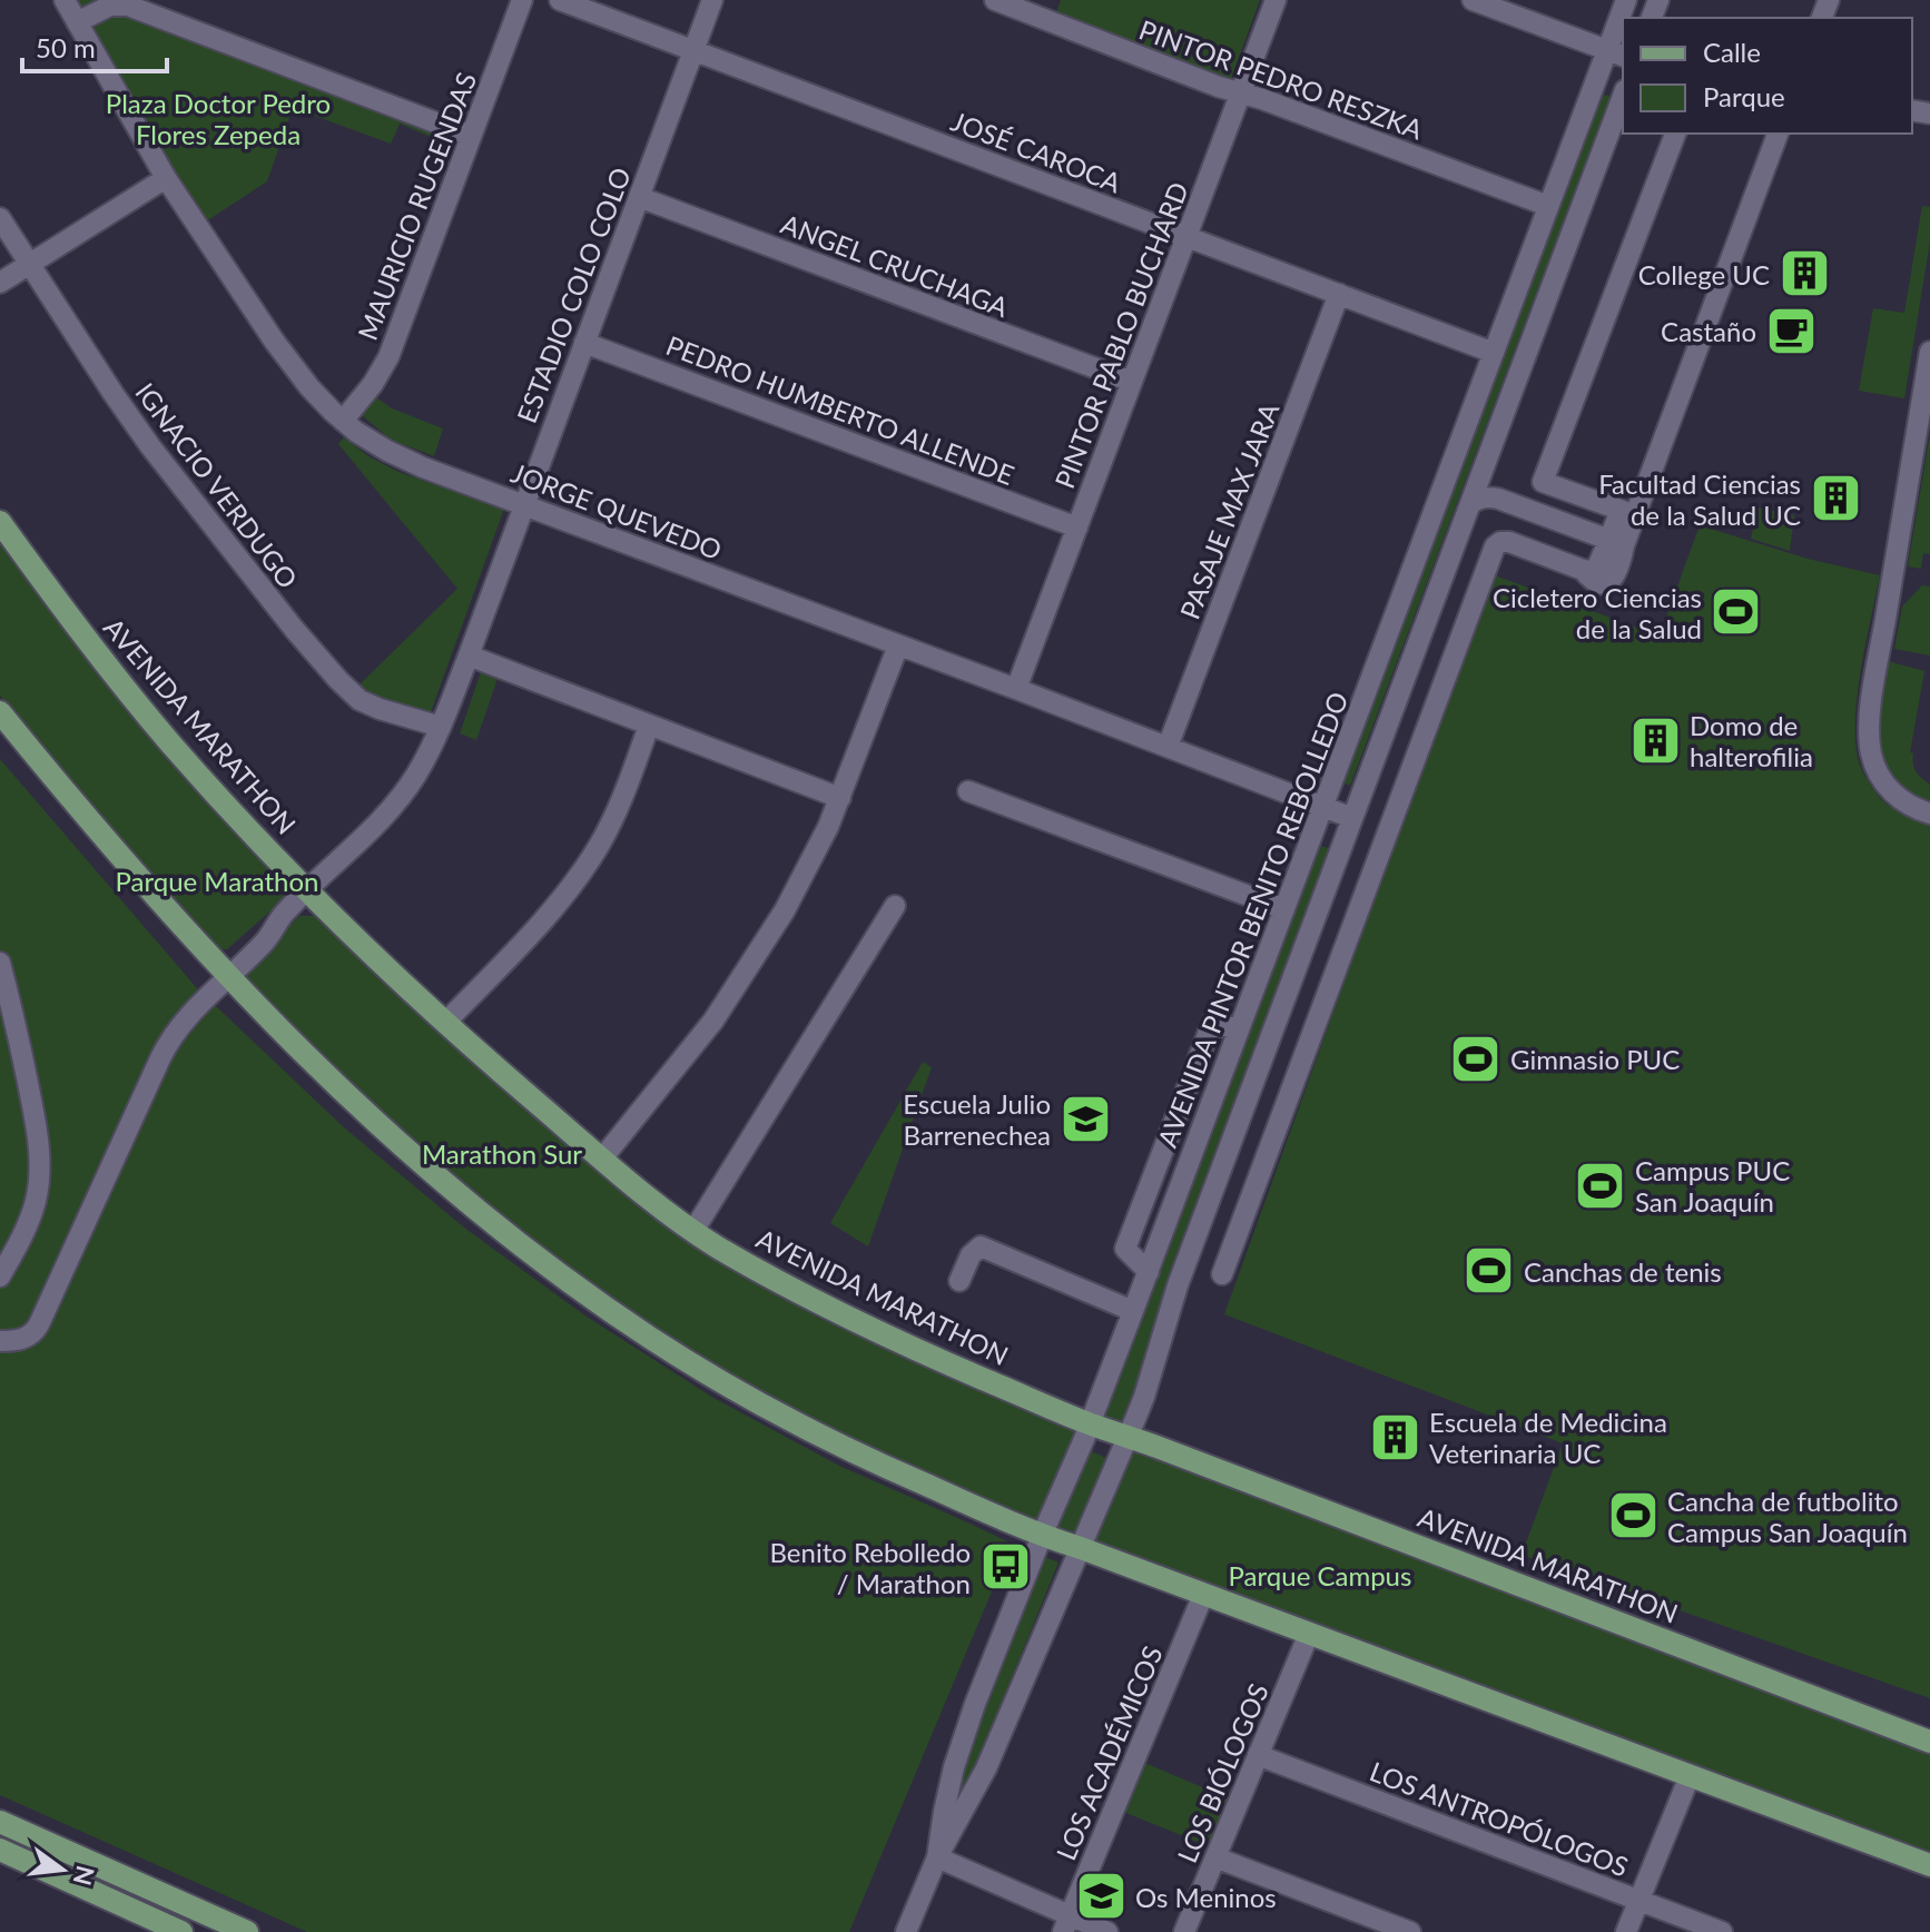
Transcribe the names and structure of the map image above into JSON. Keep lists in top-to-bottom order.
{
  "streets": {
    "main road": ["AVENIDA MARATHON"],
    "street": [
      "PINTOR PEDRO RESZKA",
      "JOSÉ CAROCA",
      "MAURICIO RUGENDAS",
      "ANGEL CRUCHAGA",
      "ESTADIO COLO COLO",
      "PINTOR PABLO BUCHARD",
      "PEDRO HUMBERTO ALLENDE",
      "IGNACIO VERDUGO",
      "JORGE QUEVEDO",
      "PASAJE MAX JARA",
      "AVENIDA PINTOR BENITO REBOLLEDO",
      "LOS ACADÉMICOS",
      "LOS BIÓLOGOS",
      "LOS ANTROPÓLOGOS"
    ]
  },
  "crossings": [
    ["PINTOR PEDRO RESZKA", "PINTOR PABLO BUCHARD"],
    ["PINTOR PEDRO RESZKA", "AVENIDA PINTOR BENITO REBOLLEDO"],
    ["JOSÉ CAROCA", "ESTADIO COLO COLO"],
    ["JOSÉ CAROCA", "PINTOR PABLO BUCHARD"],
    ["JOSÉ CAROCA", "PASAJE MAX JARA"],
    ["JOSÉ CAROCA", "AVENIDA PINTOR BENITO REBOLLEDO"],
    ["MAURICIO RUGENDAS", "JORGE QUEVEDO"],
    ["ANGEL CRUCHAGA", "ESTADIO COLO COLO"],
    ["ANGEL CRUCHAGA", "PINTOR PABLO BUCHARD"],
    ["ESTADIO COLO COLO", "PEDRO HUMBERTO ALLENDE"],
    ["ESTADIO COLO COLO", "IGNACIO VERDUGO"],
    ["ESTADIO COLO COLO", "JORGE QUEVEDO"],
    ["ESTADIO COLO COLO", "AVENIDA MARATHON"],
    ["PINTOR PABLO BUCHARD", "PEDRO HUMBERTO ALLENDE"],
    ["PINTOR PABLO BUCHARD", "JORGE QUEVEDO"],
    ["JORGE QUEVEDO", "PASAJE MAX JARA"],
    ["JORGE QUEVEDO", "AVENIDA PINTOR BENITO REBOLLEDO"],
    ["AVENIDA MARATHON", "AVENIDA PINTOR BENITO REBOLLEDO"],
    ["LOS BIÓLOGOS", "LOS ANTROPÓLOGOS"]
  ],
  "parks": [
    "Plaza Doctor Pedro Flores Zepeda",
    "Parque Marathon",
    "Marathon Sur",
    "Parque Campus"
  ],
  "places": {
    "building": [
      "College UC",
      "Facultad Ciencias de la Salud UC",
      "Domo de halterofilia",
      "Escuela de Medicina Veterinaria UC"
    ],
    "cafe": ["Castaño"],
    "sports": [
      "Cicletero Ciencias de la Salud",
      "Gimnasio PUC",
      "Campus PUC San Joaquín",
      "Canchas de tenis",
      "Cancha de futbolito Campus San Joaquín"
    ],
    "school or university": ["Escuela Julio Barrenechea", "Os Meninos"],
    "bus stop": ["Benito Rebolledo / Marathon"]
  },
  "legend": ["Calle", "Parque"],
  "scale_bar": "50 m",
  "north": "right"
}
